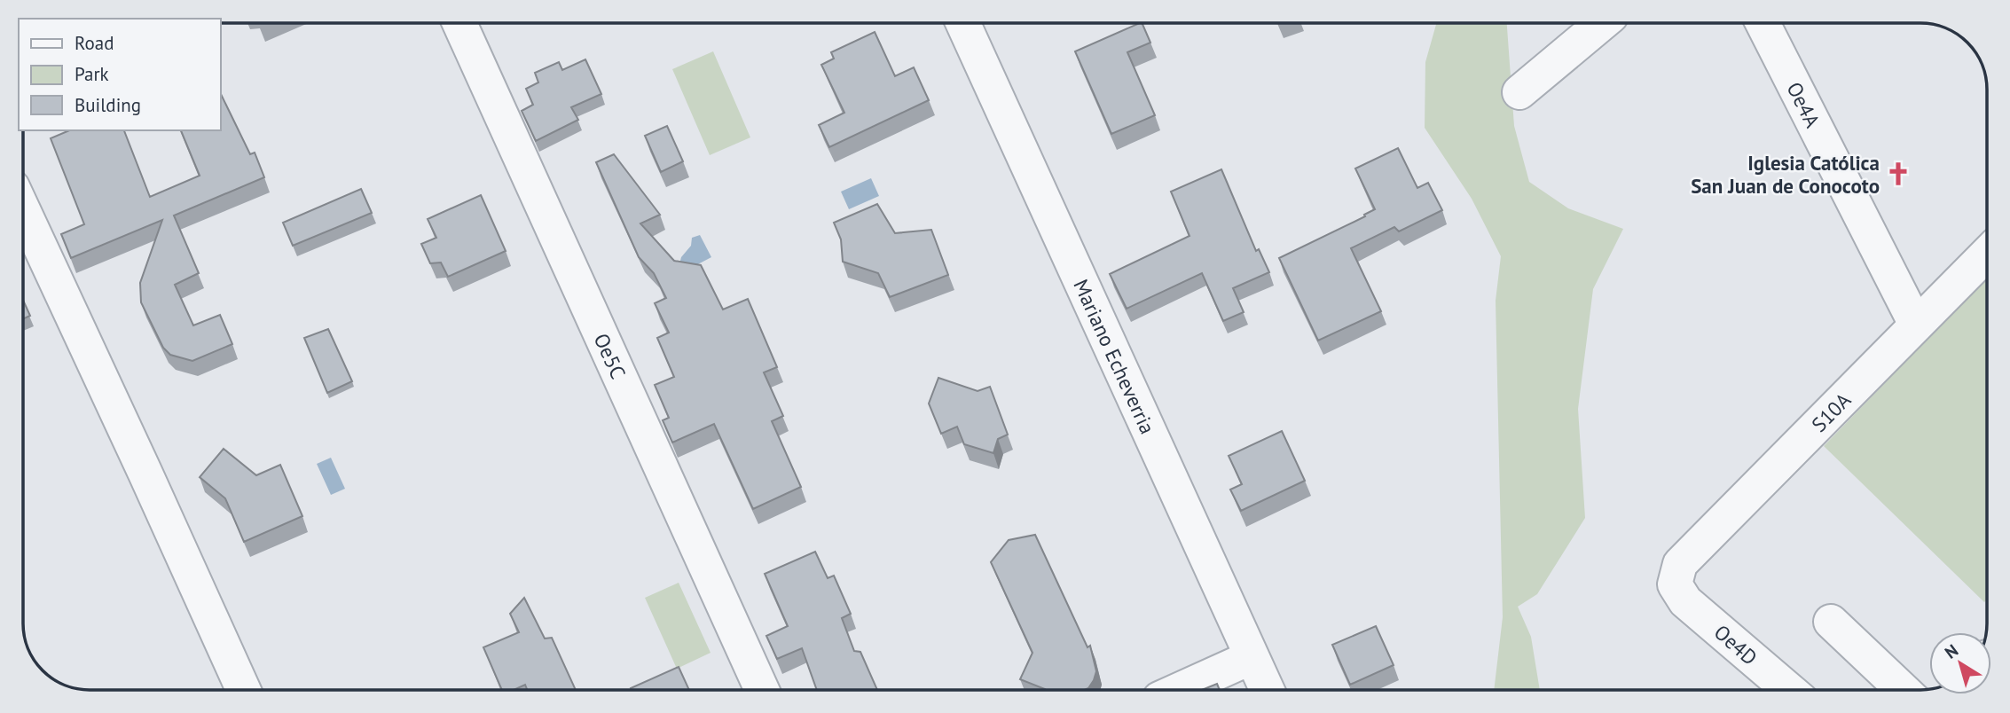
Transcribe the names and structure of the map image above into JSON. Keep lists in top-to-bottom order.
{
  "streets": {
    "street": [
      "Oe4A",
      "Oe5C",
      "Mariano Echeverria",
      "S10A",
      "Oe4D"
    ]
  },
  "crossings": [
    ["Oe4A", "S10A"],
    ["S10A", "Oe4D"]
  ],
  "places": {
    "church": ["Iglesia Católica San Juan de Conocoto"]
  },
  "legend": ["Road", "Park", "Building"],
  "north": "top left"
}
